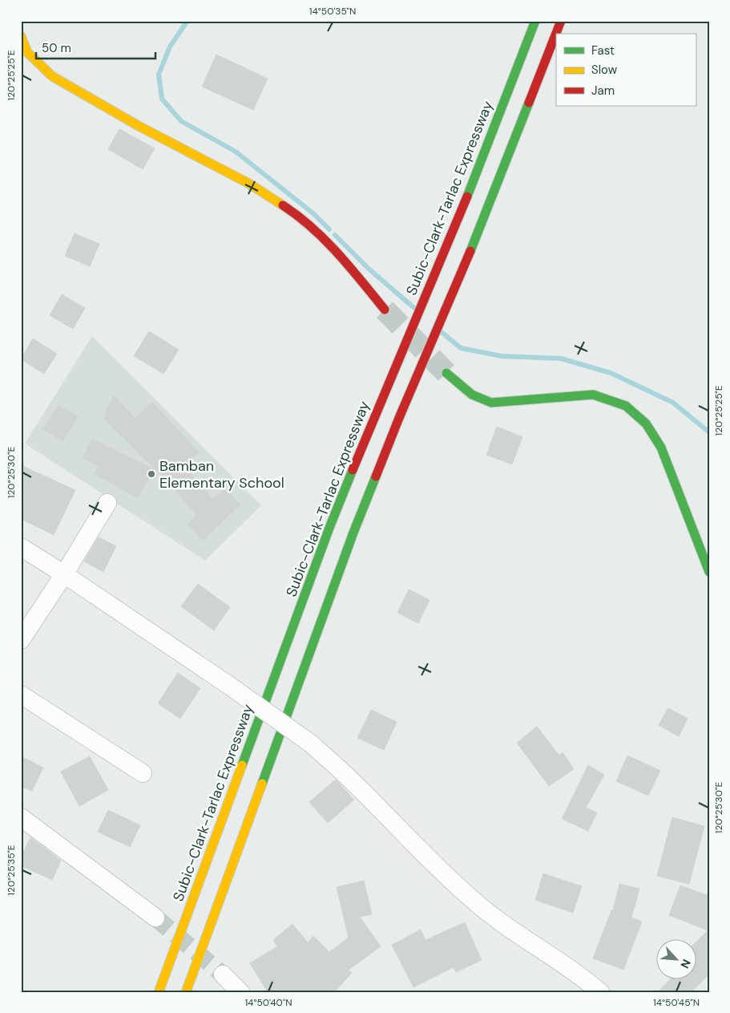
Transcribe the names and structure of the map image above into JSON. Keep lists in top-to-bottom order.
{
  "streets": {
    "main road": ["Subic-Clark-Tarlac Expressway"]
  },
  "places": ["Bamban Elementary School"],
  "legend": ["Fast", "Slow", "Jam"],
  "scale_bar": "50 m",
  "north": "bottom right",
  "coordinates": [
    "14°50'35\"N",
    "120°25'25\"E",
    "120°25'30\"E",
    "120°25'35\"E",
    "14°50'40\"N",
    "14°50'45\"N"
  ]
}
